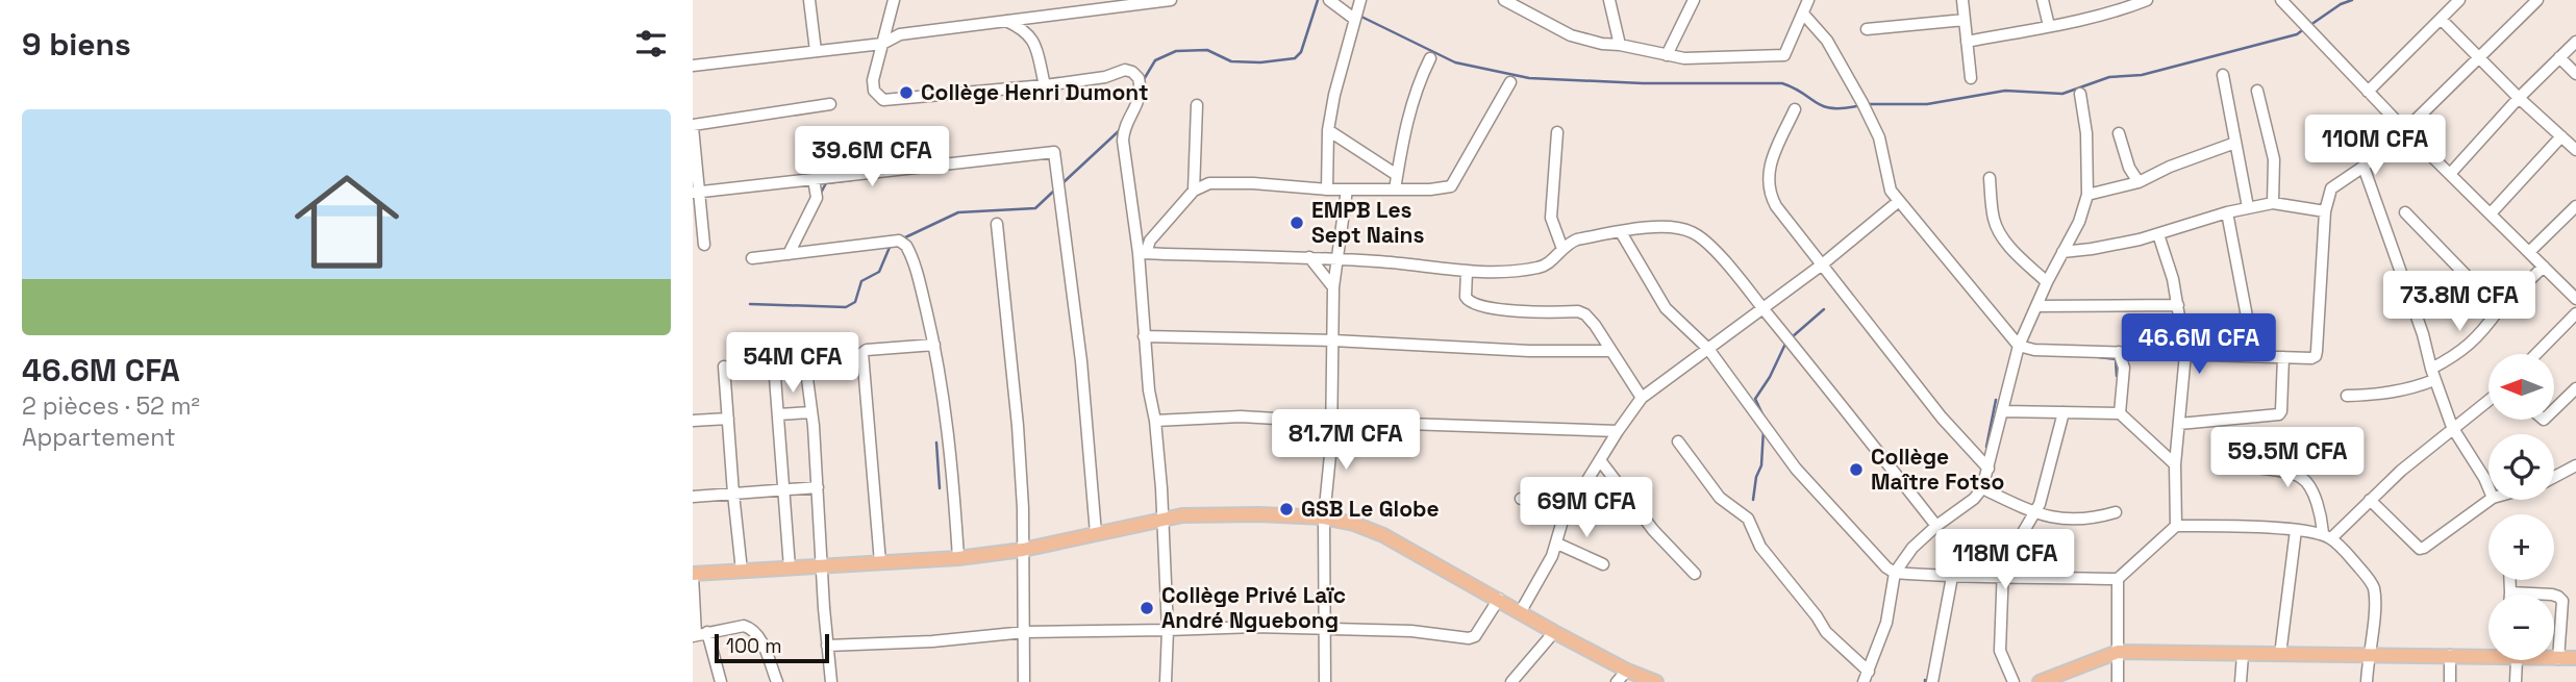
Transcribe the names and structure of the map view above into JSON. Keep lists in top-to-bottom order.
{
  "places": [
    "Collège Henri Dumont",
    "EMPB Les Sept Nains",
    "Collège Maître Fotso",
    "GSB Le Globe",
    "Collège Privé Laïc André Nguebong"
  ],
  "scale_bar": "100 m",
  "north": "left",
  "page": {
    "heading": "9 biens",
    "list": [
      {
        "name": "46.6M CFA",
        "note": "2 pièces · 52 m² · Appartement"
      }
    ],
    "price": [
      "110M CFA",
      "39.6M CFA",
      "73.8M CFA",
      "46.6M CFA",
      "54M CFA",
      "81.7M CFA",
      "59.5M CFA",
      "69M CFA",
      "118M CFA"
    ],
    "map_buttons": ["+", "−"],
    "scale": "100 m"
  }
}
